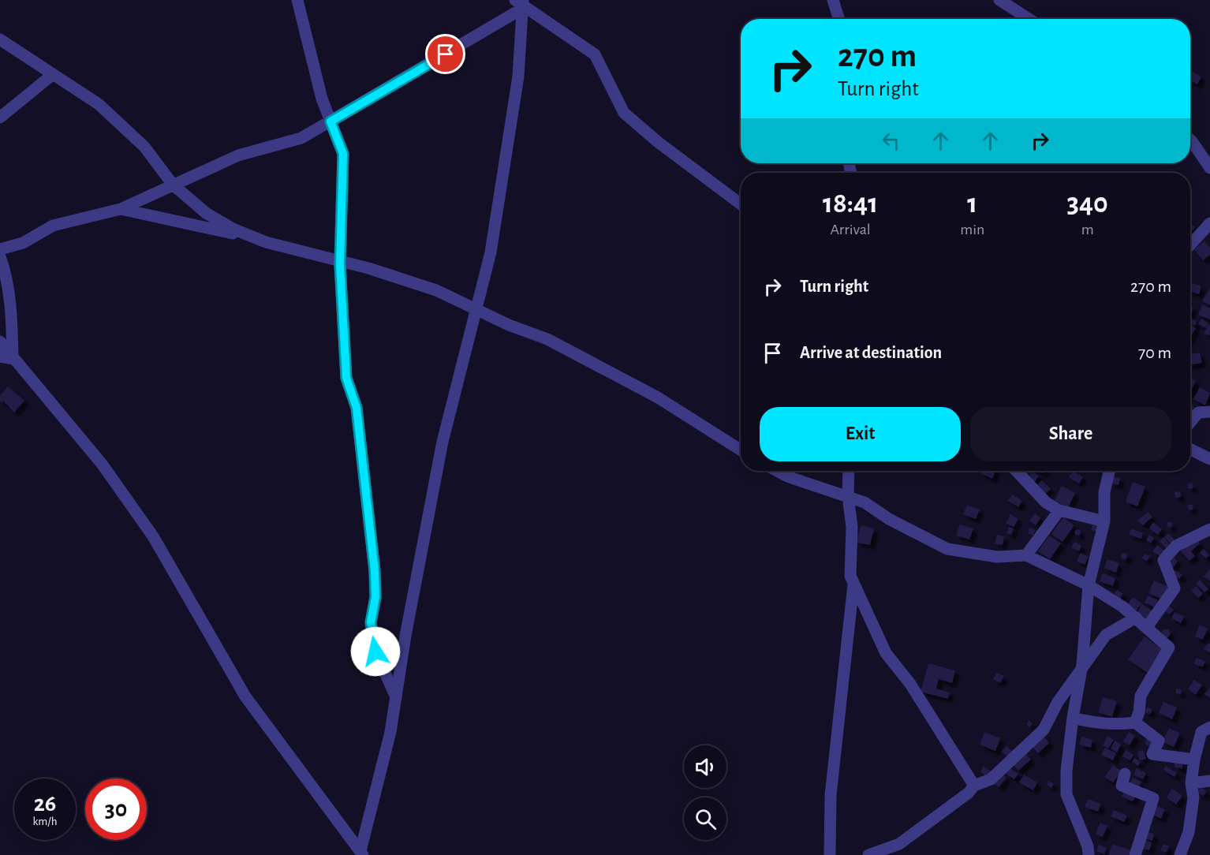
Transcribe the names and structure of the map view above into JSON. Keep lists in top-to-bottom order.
{
  "page": {
    "turn": ["270 m", "Turn right"],
    "eta": [
      "18:41",
      "Arrival",
      "1",
      "min",
      "340",
      "m"
    ],
    "list": [
      {
        "name": "Turn right",
        "value": "270 m"
      },
      {
        "name": "Arrive at destination",
        "value": "70 m"
      }
    ],
    "buttons": ["Exit", "Share"],
    "speed": "26 km/h",
    "limit": "30"
  }
}
